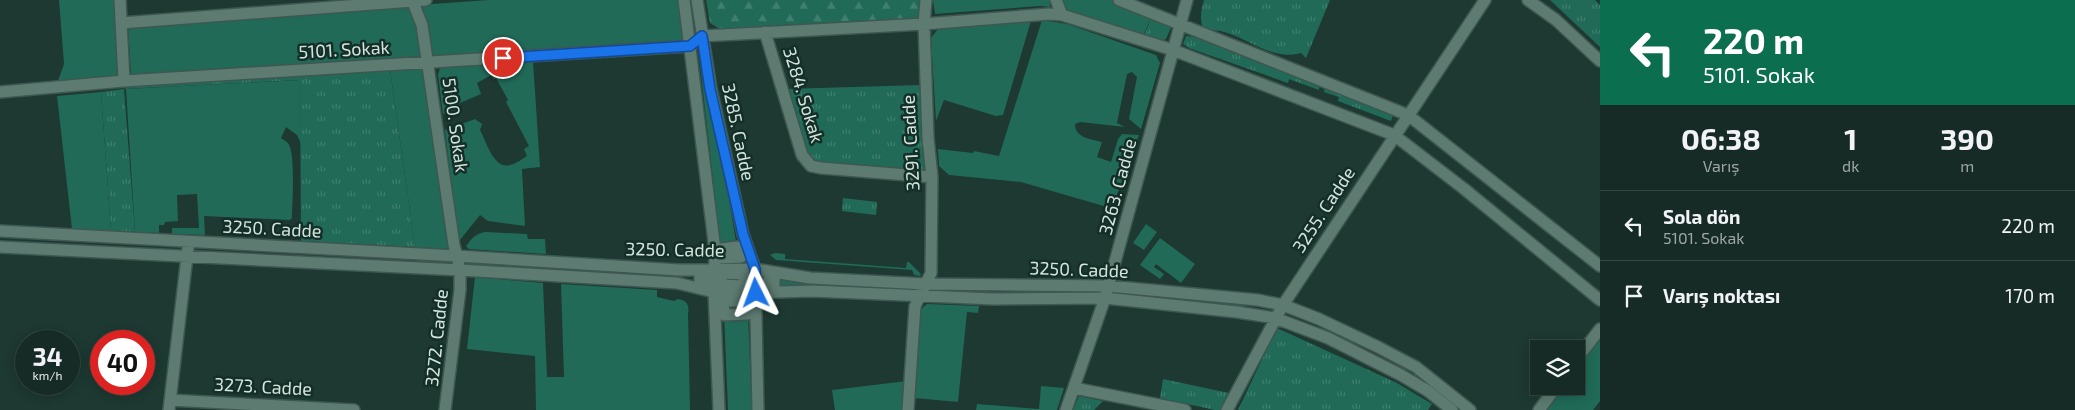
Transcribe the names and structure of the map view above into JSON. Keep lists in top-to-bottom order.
{
  "streets": {
    "street": [
      "5101. Sokak",
      "3284. Sokak",
      "5100. Sokak",
      "3285. Cadde",
      "3291. Cadde",
      "3263. Cadde",
      "3255. Cadde",
      "3250. Cadde",
      "3272. Cadde",
      "3273. Cadde"
    ]
  },
  "crossings": [
    ["5101. Sokak", "5100. Sokak"],
    ["5101. Sokak", "3285. Cadde"],
    ["3284. Sokak", "3291. Cadde"],
    ["5100. Sokak", "3250. Cadde"],
    ["5100. Sokak", "3272. Cadde"],
    ["3285. Cadde", "3250. Cadde"],
    ["3291. Cadde", "3250. Cadde"],
    ["3263. Cadde", "3250. Cadde"],
    ["3255. Cadde", "3250. Cadde"],
    ["3250. Cadde", "3272. Cadde"]
  ],
  "page": {
    "turn": ["220 m", "5101. Sokak"],
    "eta": [
      "06:38",
      "Varış",
      "1",
      "dk",
      "390",
      "m"
    ],
    "list": [
      {
        "name": "Sola dön",
        "note": "5101. Sokak",
        "value": "220 m"
      },
      {
        "name": "Varış noktası",
        "value": "170 m"
      }
    ],
    "speed": "34 km/h",
    "limit": "40"
  }
}
